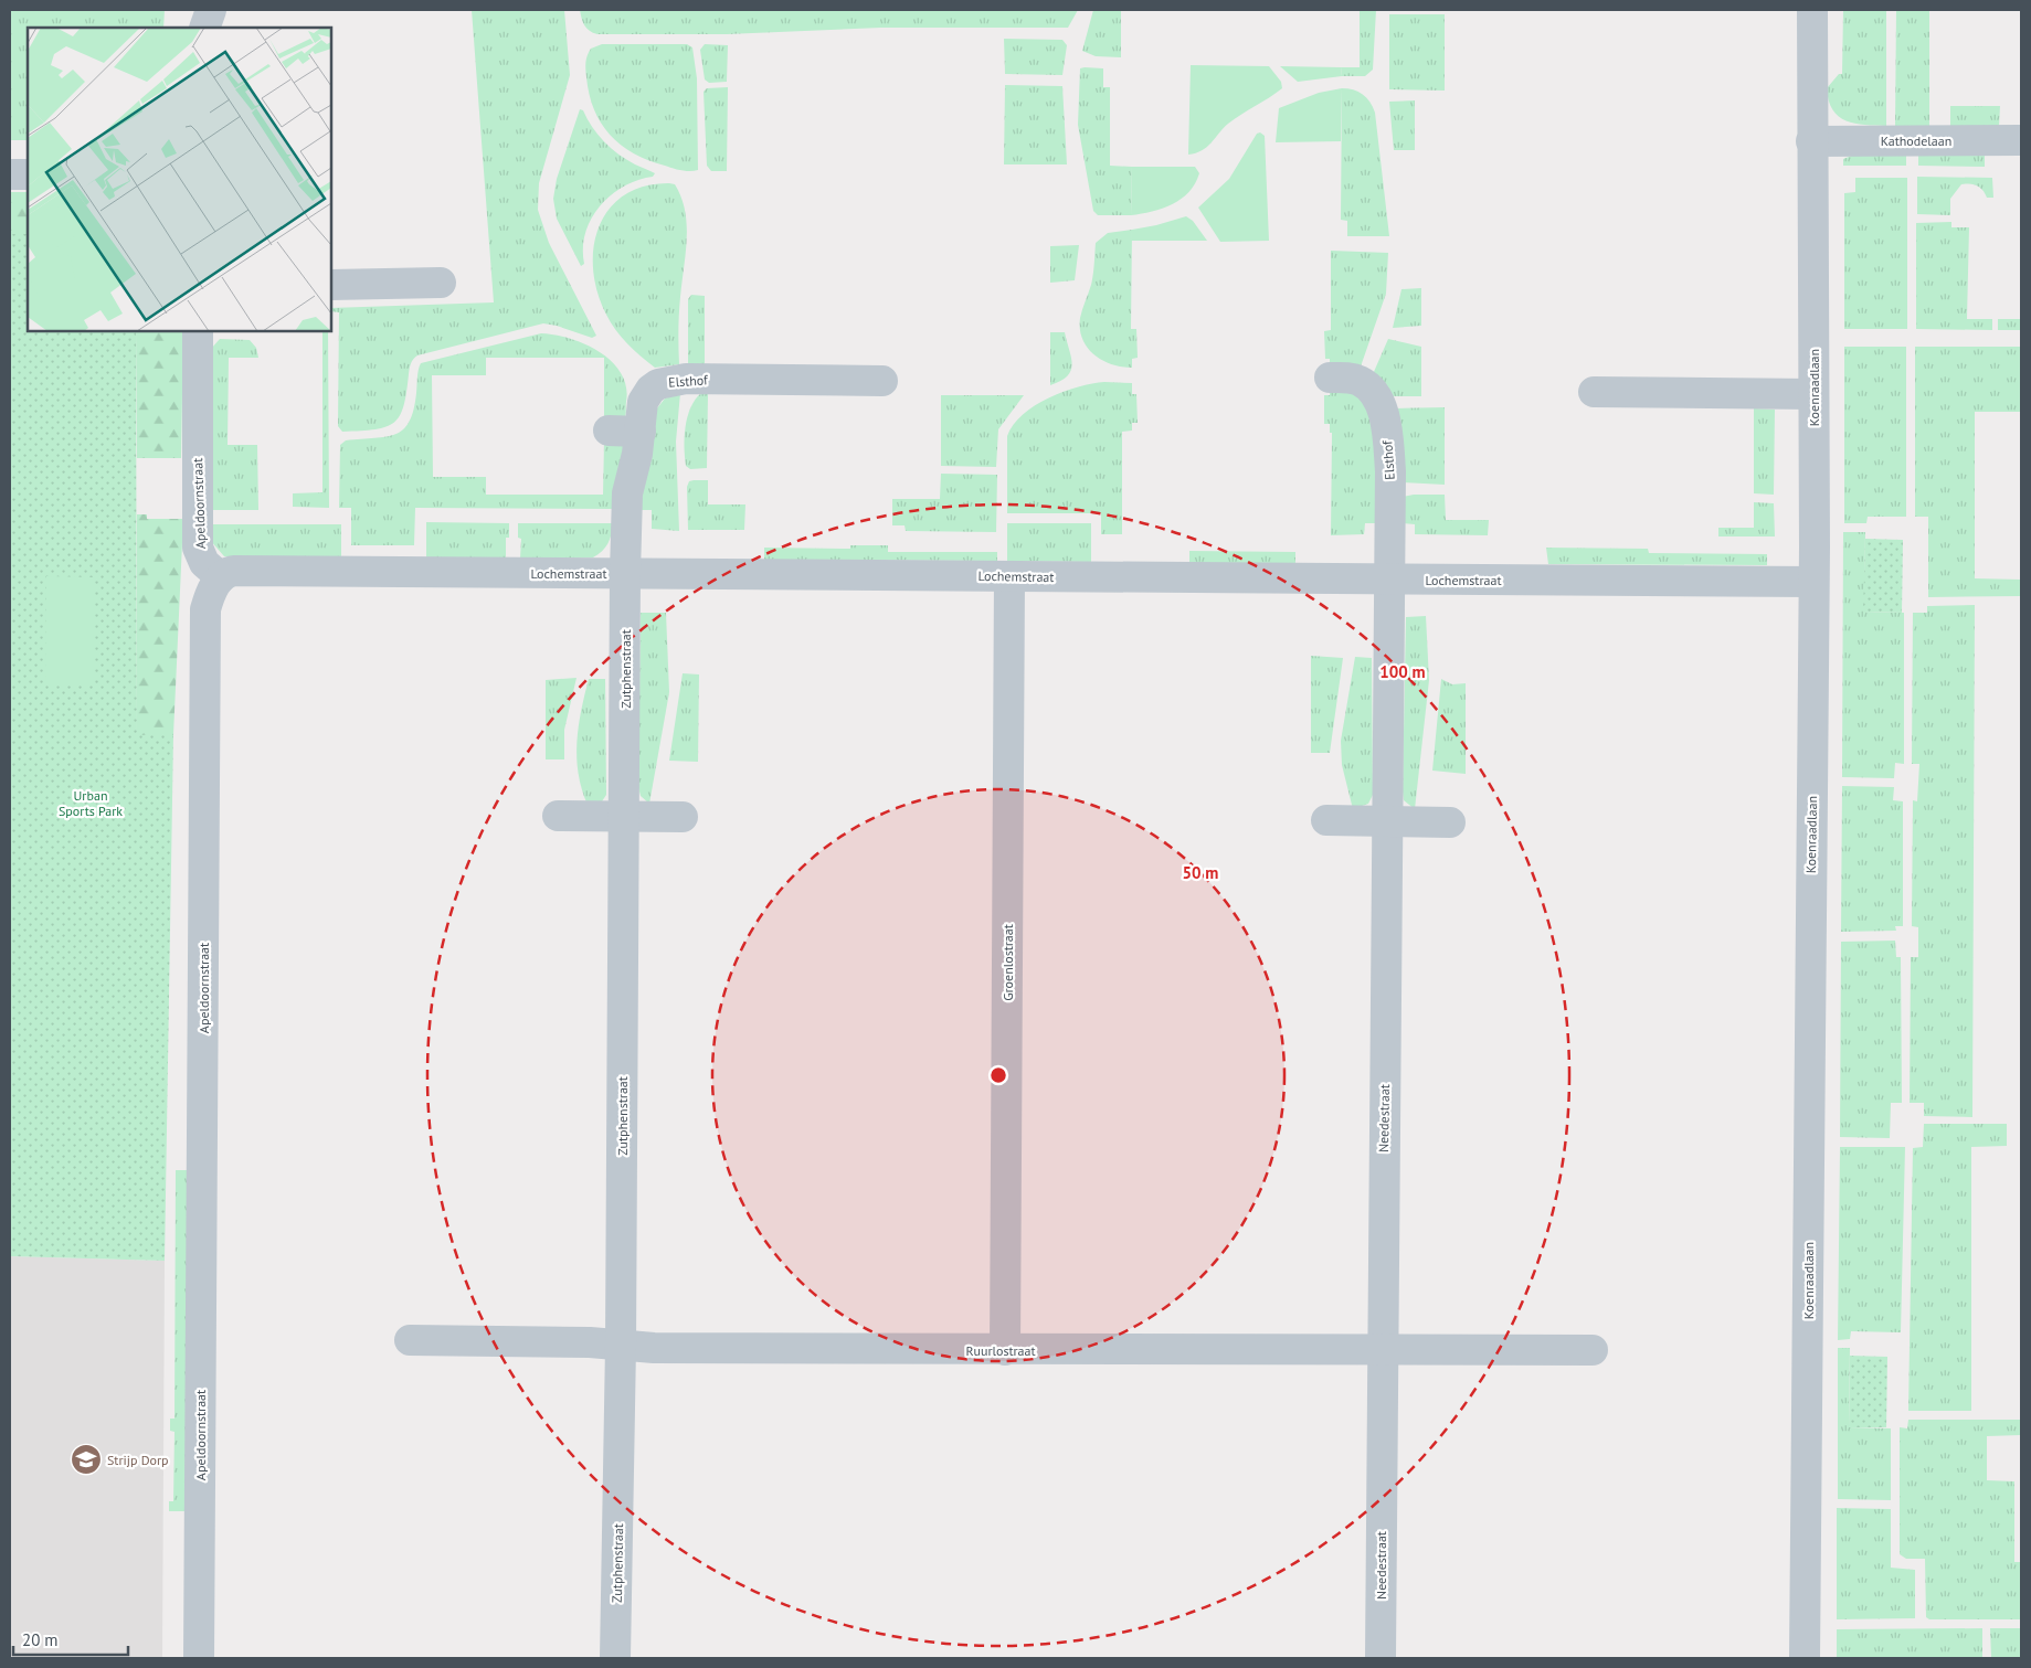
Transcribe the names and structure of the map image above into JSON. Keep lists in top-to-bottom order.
{
  "streets": {
    "street": [
      "Kathodelaan",
      "Elsthof",
      "Koenraadlaan",
      "Apeldoornstraat",
      "Lochemstraat",
      "Zutphenstraat",
      "Groenlostraat",
      "Needestraat",
      "Ruurlostraat"
    ]
  },
  "crossings": [
    ["Kathodelaan", "Koenraadlaan"],
    ["Elsthof", "Lochemstraat"],
    ["Elsthof", "Zutphenstraat"],
    ["Elsthof", "Needestraat"],
    ["Koenraadlaan", "Lochemstraat"],
    ["Apeldoornstraat", "Lochemstraat"],
    ["Lochemstraat", "Zutphenstraat"],
    ["Lochemstraat", "Groenlostraat"],
    ["Lochemstraat", "Needestraat"],
    ["Zutphenstraat", "Ruurlostraat"],
    ["Groenlostraat", "Ruurlostraat"],
    ["Needestraat", "Ruurlostraat"]
  ],
  "parks": ["Urban Sports Park"],
  "places": {
    "school or university": ["Strijp Dorp"]
  },
  "scale_bar": "20 m",
  "rings": ["100 m", "50 m"]
}
